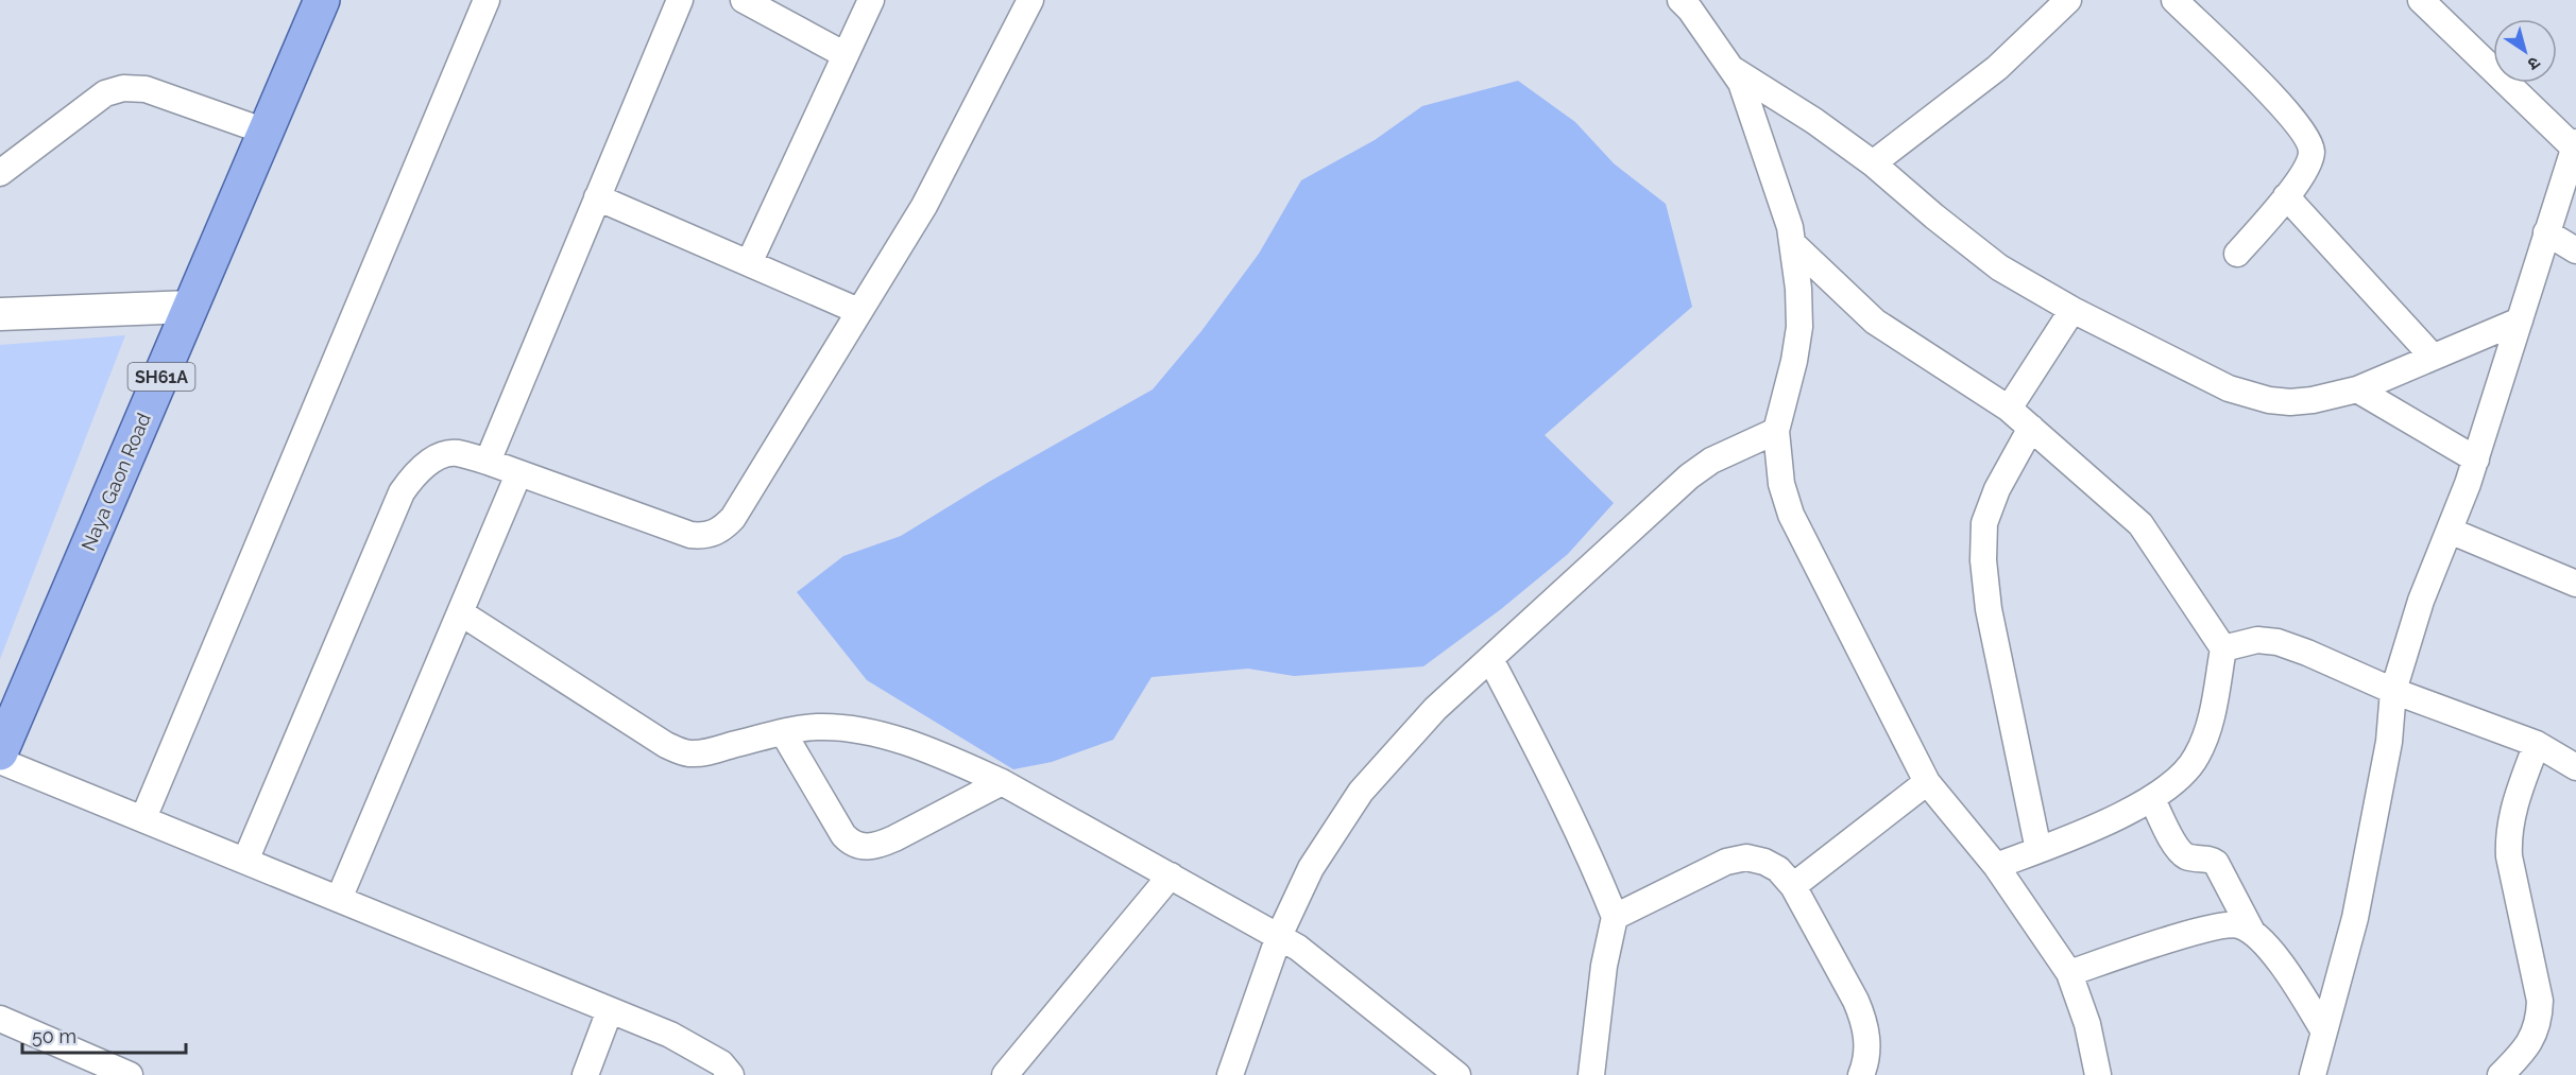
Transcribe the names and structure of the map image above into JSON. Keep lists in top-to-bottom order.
{
  "streets": {
    "main road": ["SH61A", "Naya Gaon Road"]
  },
  "scale_bar": "50 m",
  "north": "bottom right"
}
